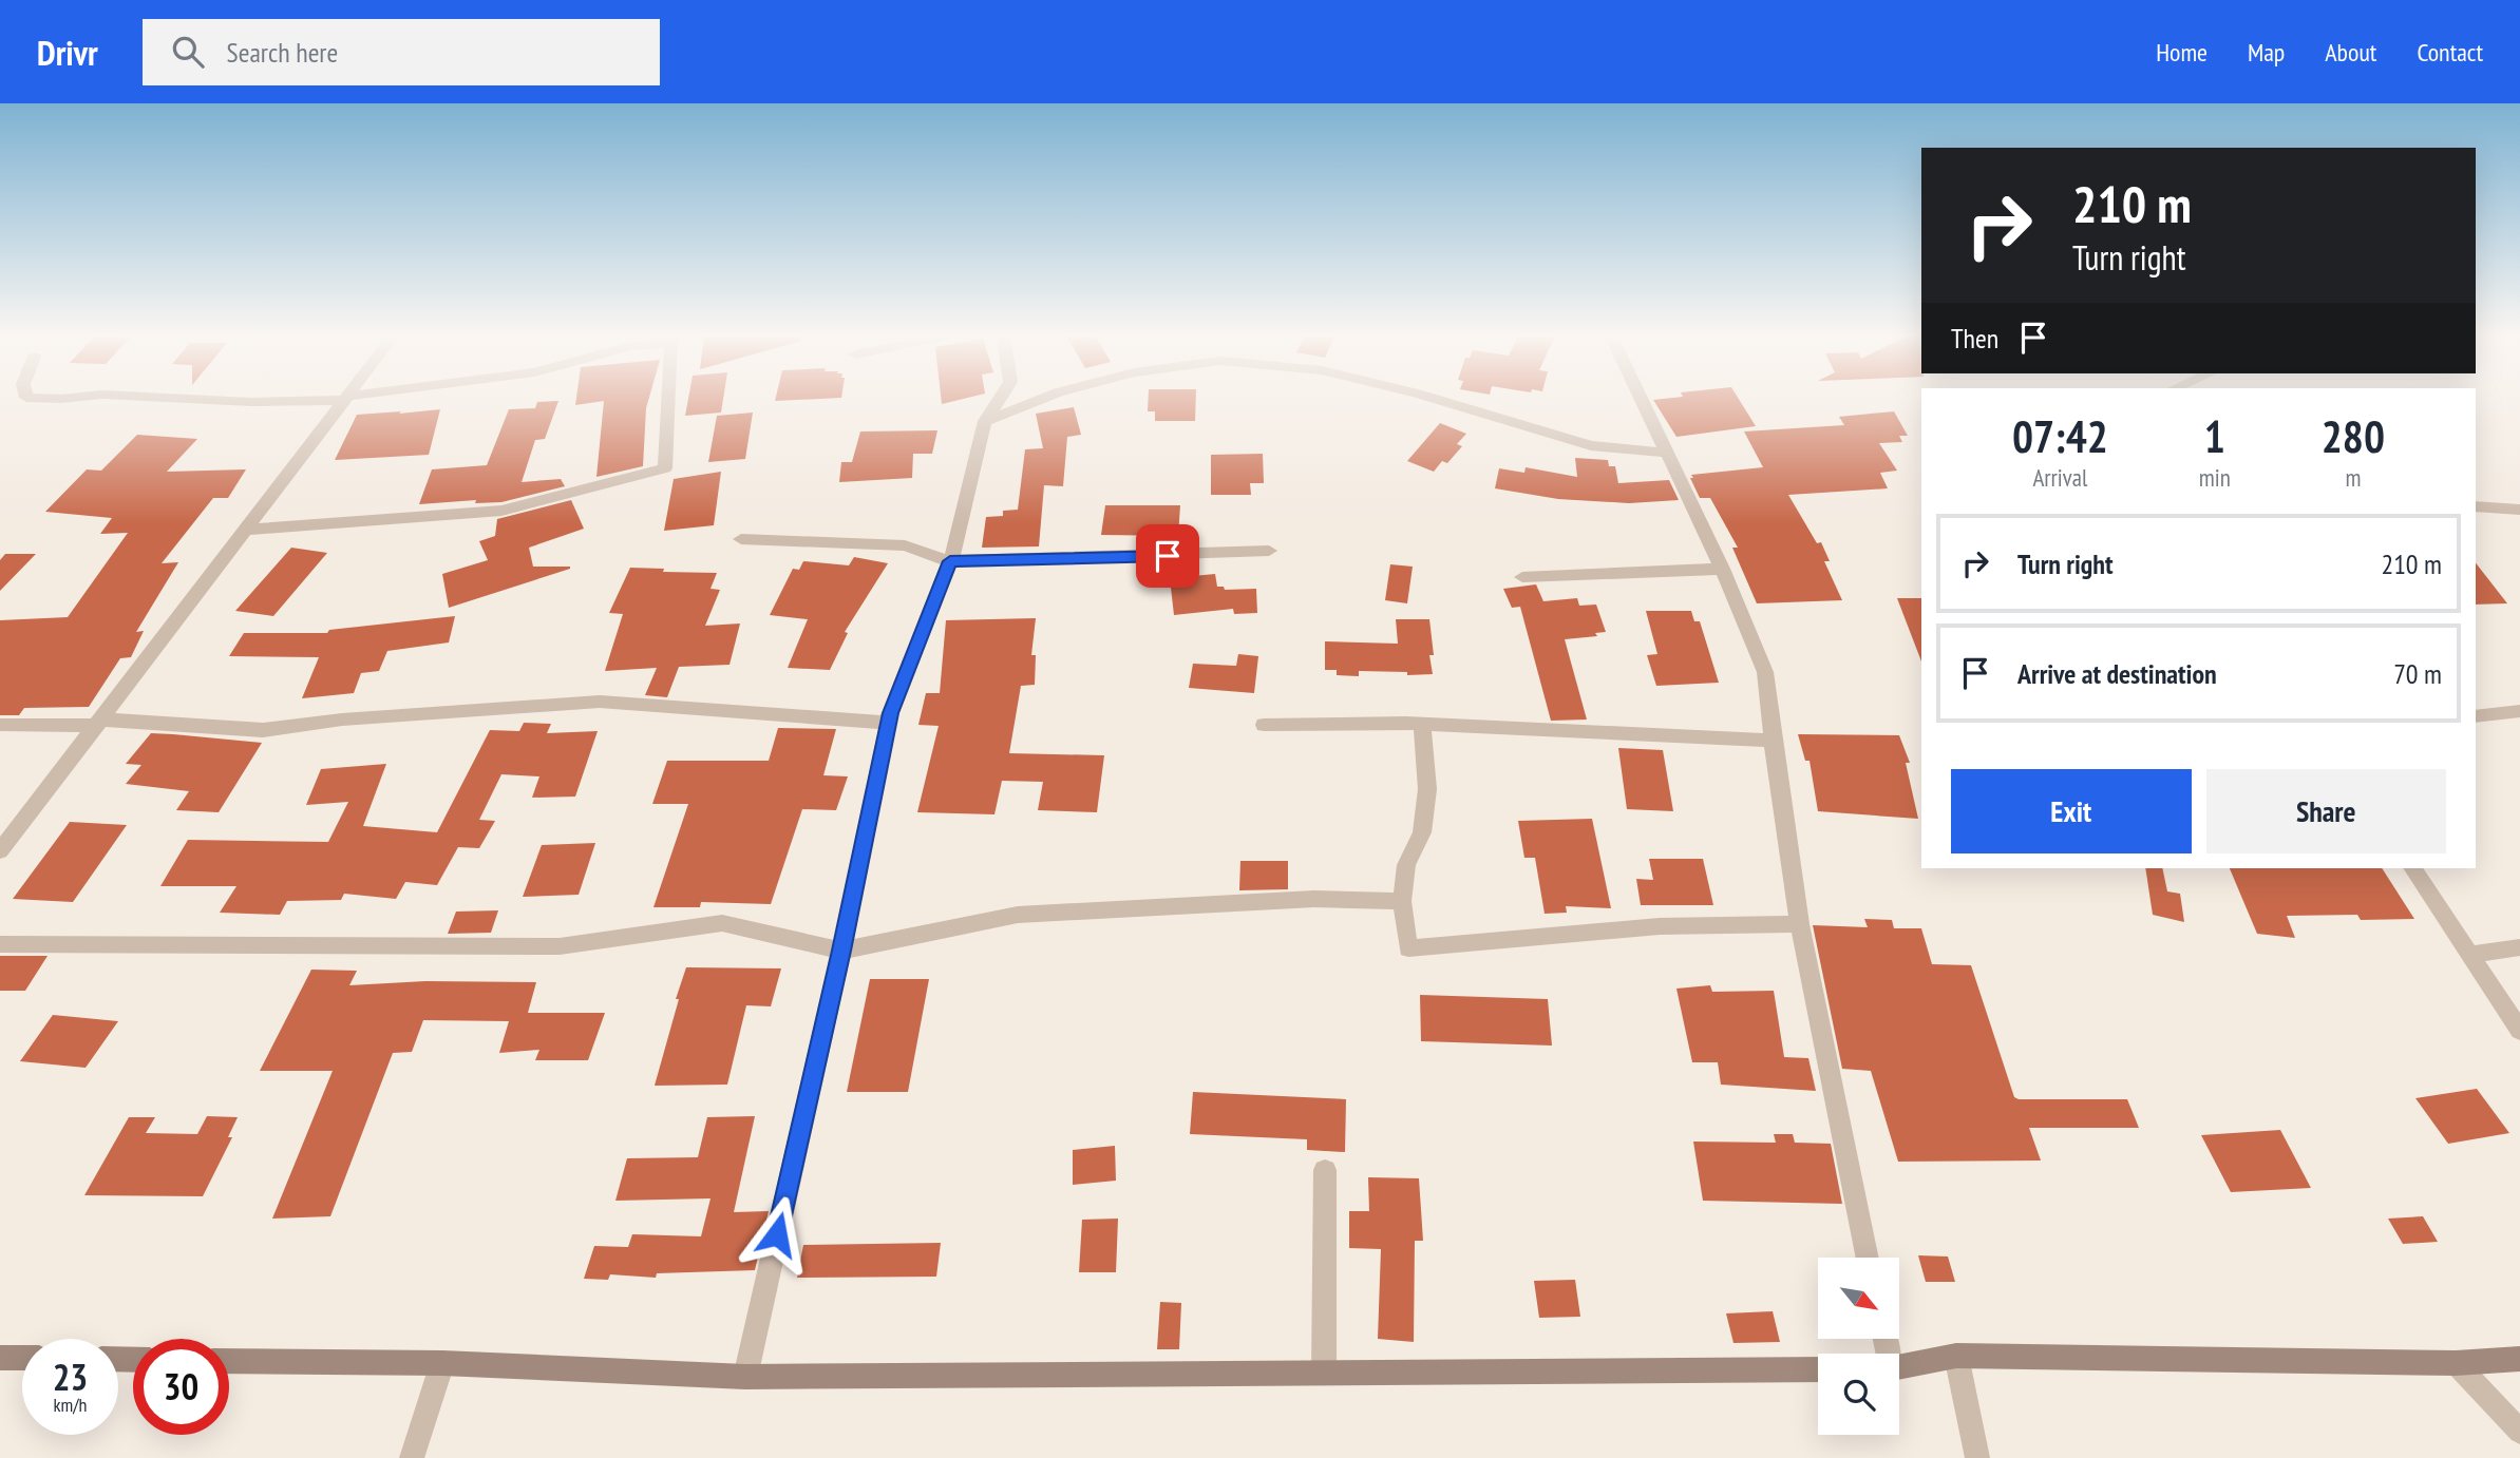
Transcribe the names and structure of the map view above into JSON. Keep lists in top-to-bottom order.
{
  "north": "bottom right",
  "page": {
    "header": "Drivr",
    "search": "Search here",
    "nav": [
      "Home",
      "Map",
      "About",
      "Contact"
    ],
    "turn": ["210 m", "Turn right"],
    "then": "Then",
    "eta": [
      "07:42",
      "Arrival",
      "1",
      "min",
      "280",
      "m"
    ],
    "list": [
      {
        "name": "Turn right",
        "value": "210 m"
      },
      {
        "name": "Arrive at destination",
        "value": "70 m"
      }
    ],
    "buttons": ["Exit", "Share"],
    "speed": "23 km/h",
    "limit": "30"
  }
}
